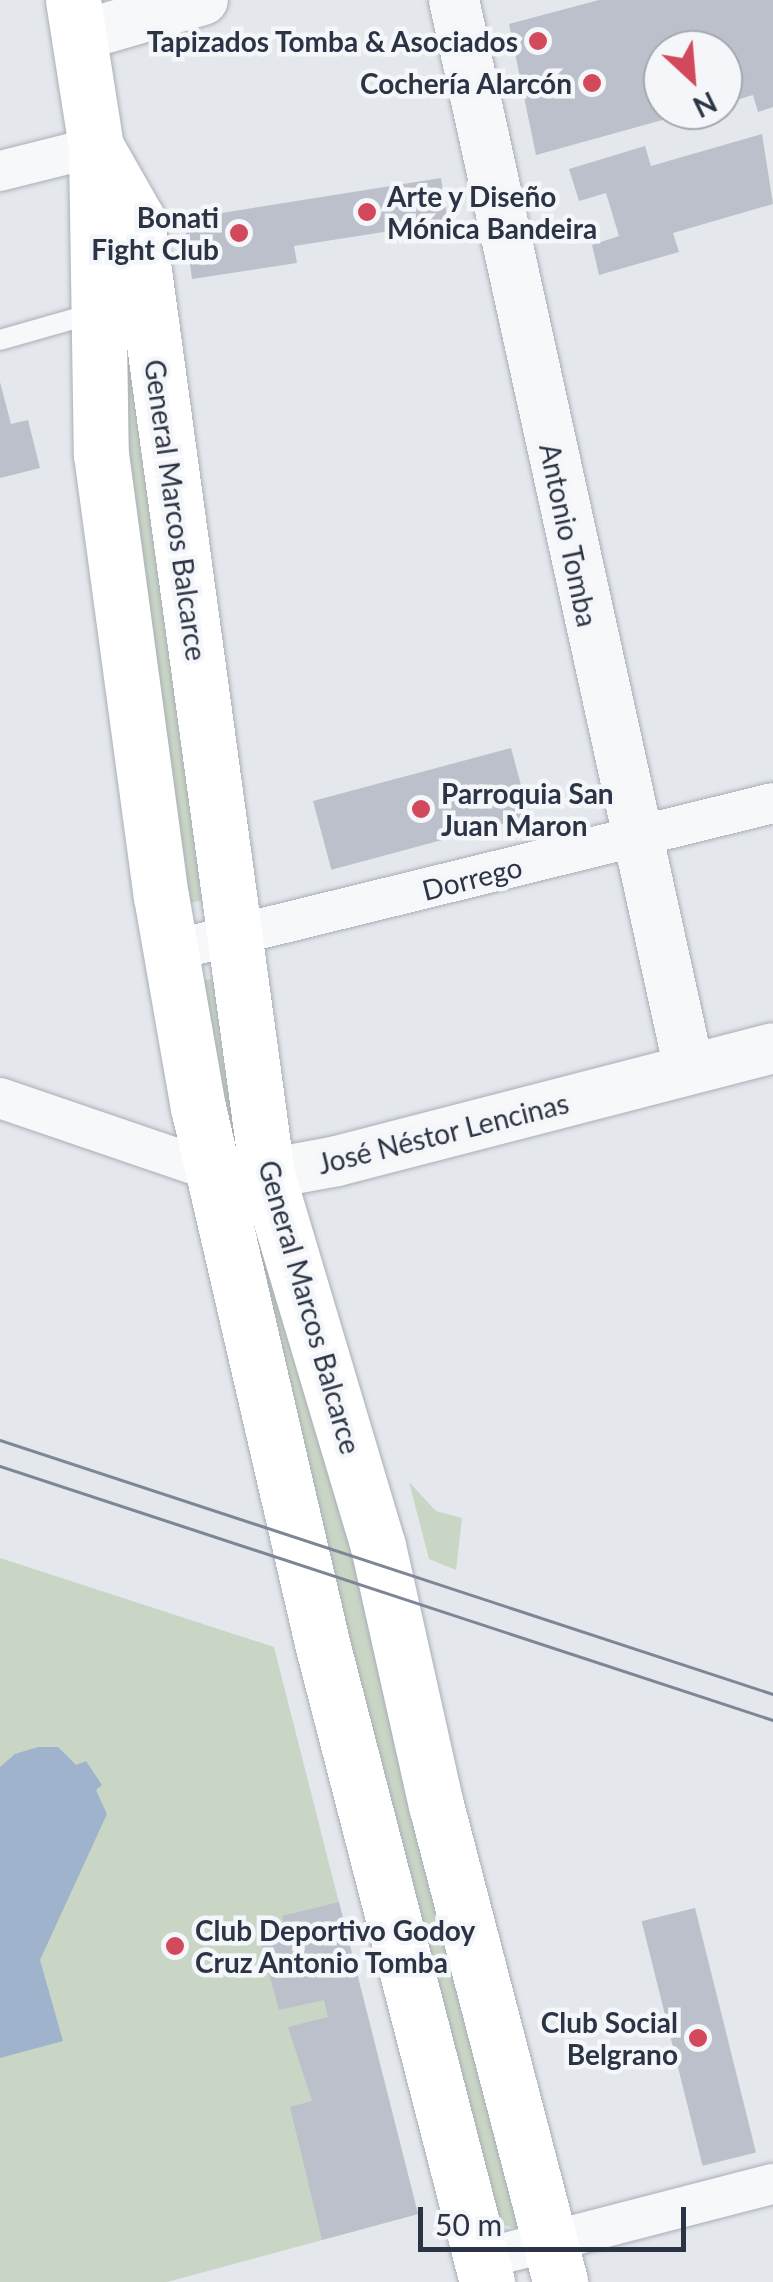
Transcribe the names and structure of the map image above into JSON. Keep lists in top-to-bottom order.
{
  "streets": {
    "main road": ["General Marcos Balcarce"],
    "street": ["Antonio Tomba", "Dorrego", "José Néstor Lencinas"]
  },
  "crossings": [
    ["General Marcos Balcarce", "Dorrego"],
    ["General Marcos Balcarce", "José Néstor Lencinas"],
    ["Antonio Tomba", "Dorrego"],
    ["Antonio Tomba", "José Néstor Lencinas"]
  ],
  "places": [
    "Tapizados Tomba & Asociados",
    "Cochería Alarcón",
    "Arte y Diseño Mónica Bandeira",
    "Bonati Fight Club",
    "Parroquia San Juan Maron",
    "Club Deportivo Godoy Cruz Antonio Tomba",
    "Club Social Belgrano"
  ],
  "scale_bar": "50 m",
  "north": "bottom right"
}
